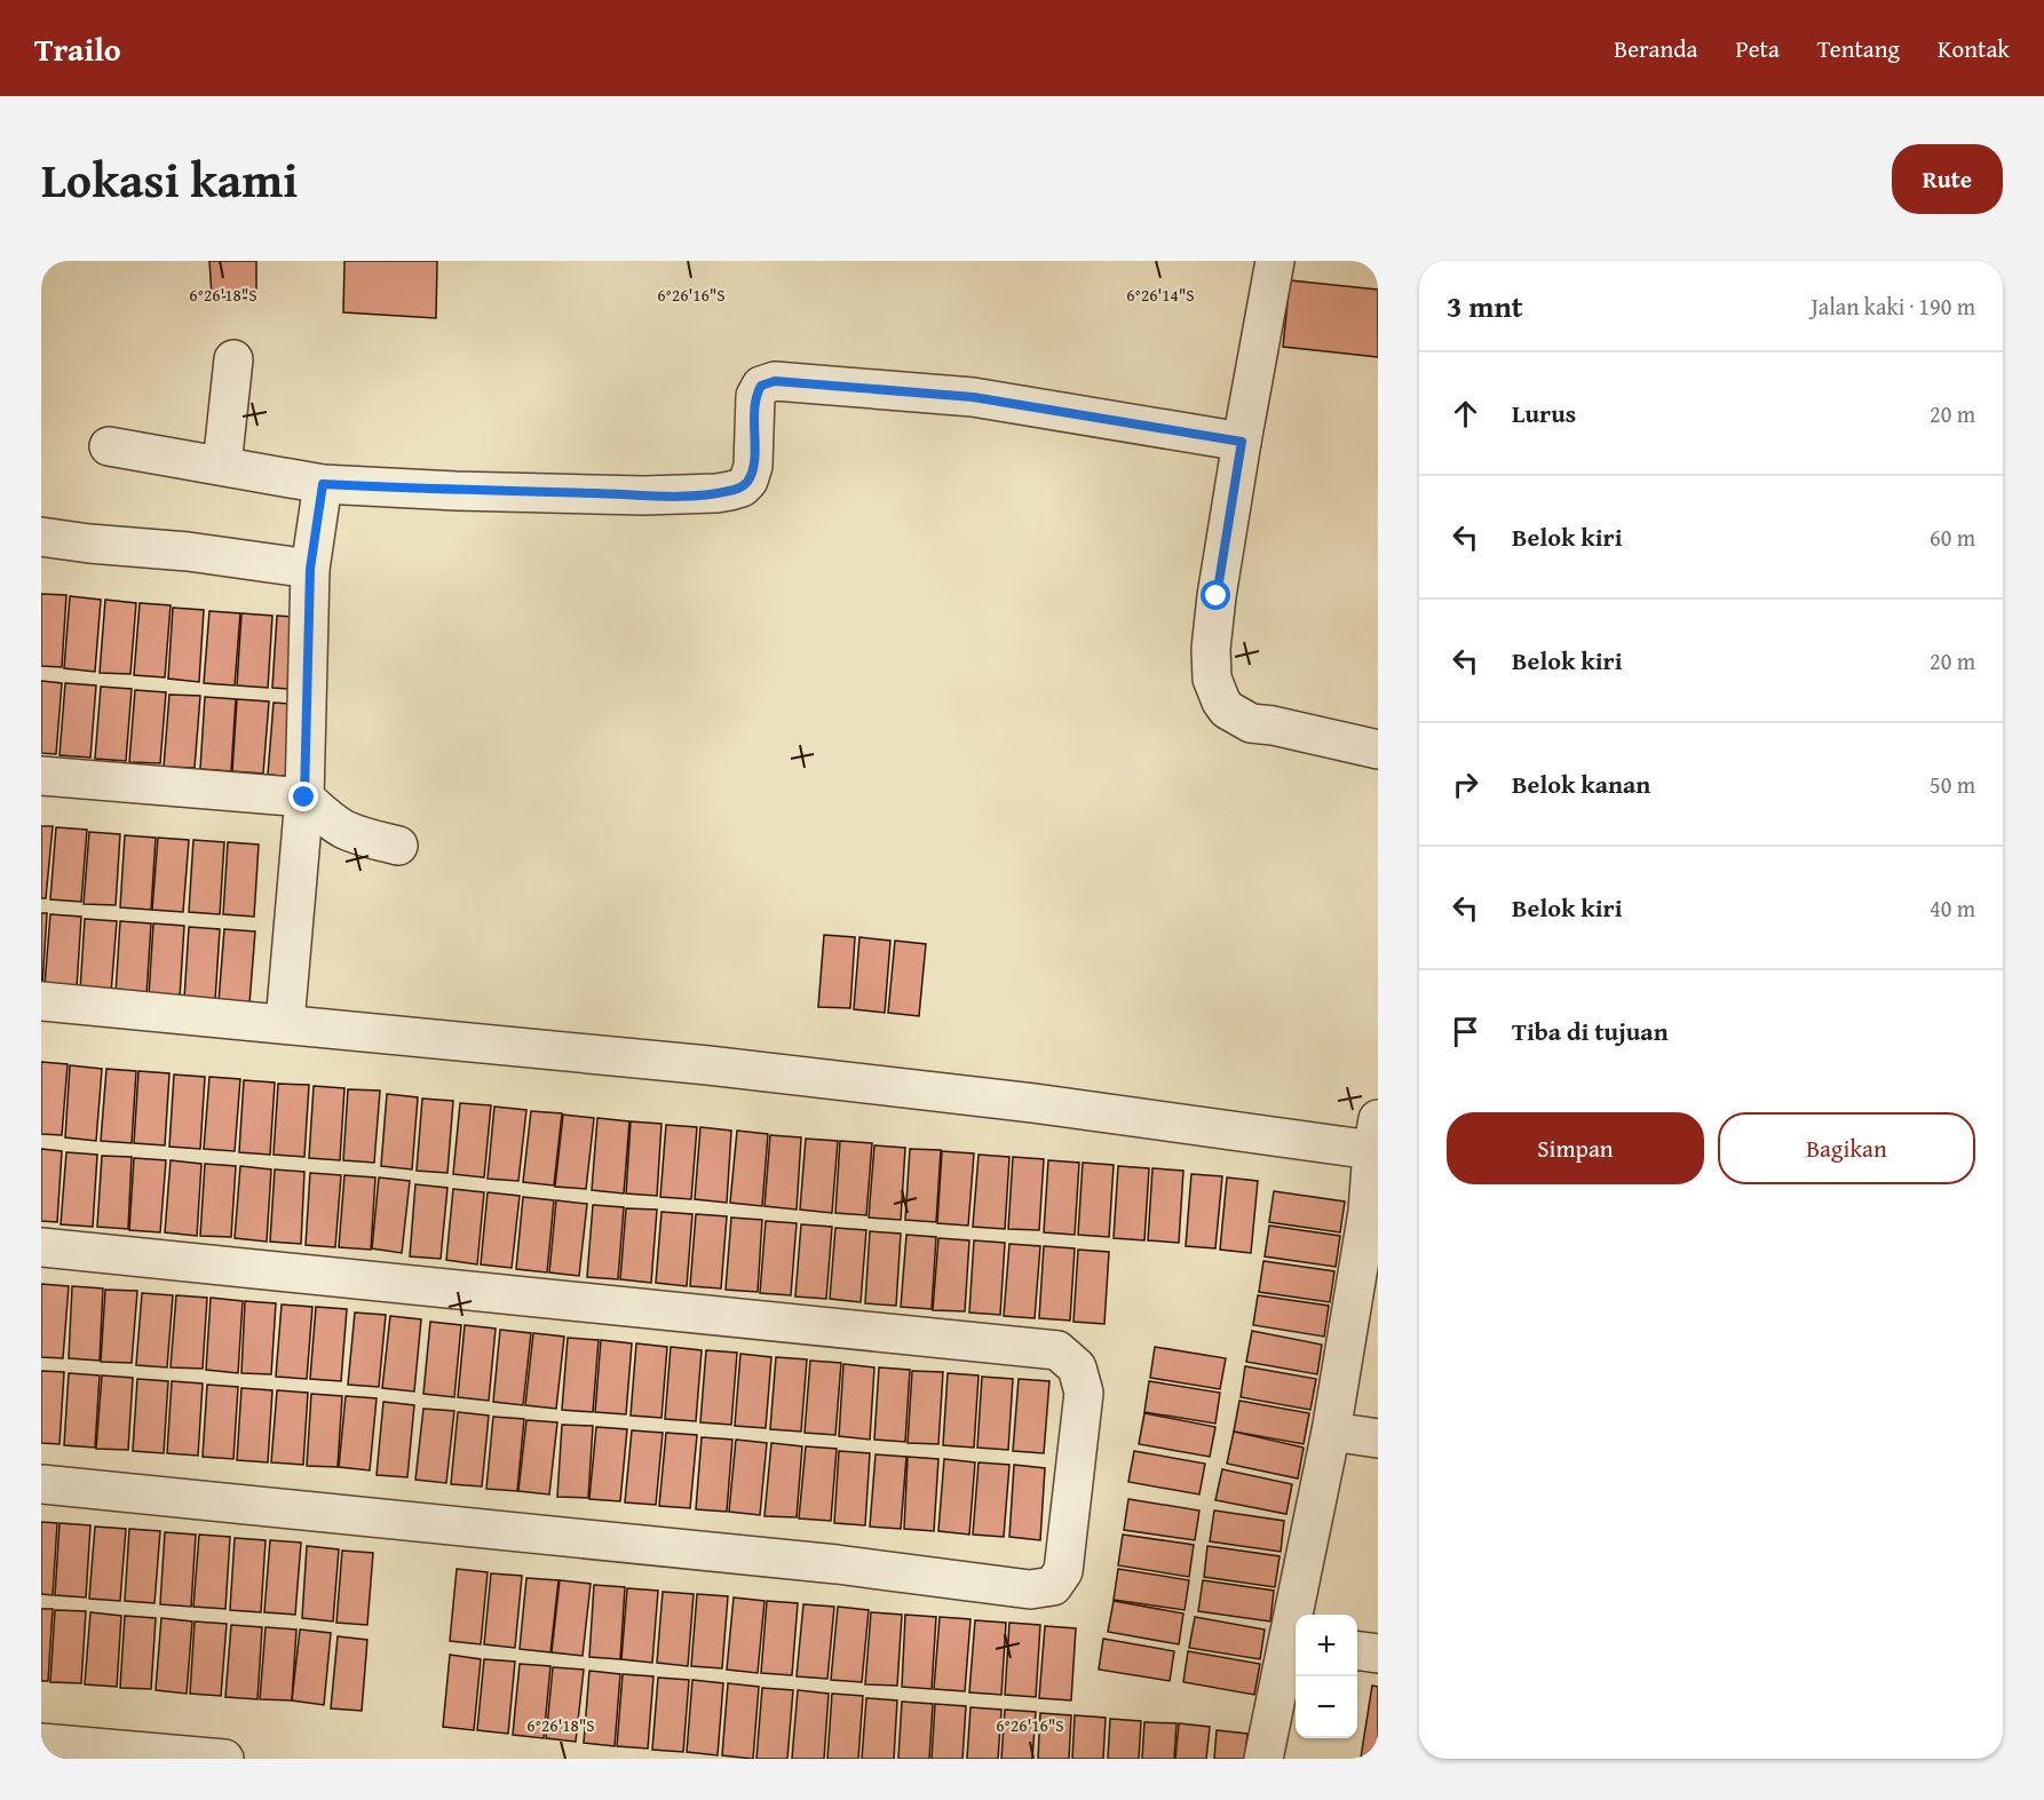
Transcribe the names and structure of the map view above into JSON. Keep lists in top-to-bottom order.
{
  "page": {
    "header": "Trailo",
    "nav": [
      "Beranda",
      "Peta",
      "Tentang",
      "Kontak"
    ],
    "title": "Lokasi kami",
    "buttons": [
      "Rute",
      ["Simpan", "Bagikan"]
    ],
    "heading": ["3 mnt", "Jalan kaki · 190 m"],
    "list": [
      ["Lurus", "20 m"],
      ["Belok kiri", "60 m"],
      ["Belok kiri", "20 m"],
      ["Belok kanan", "50 m"],
      ["Belok kiri", "40 m"],
      "Tiba di tujuan"
    ],
    "map_buttons": ["+", "−"]
  },
  "coordinates": ["6°26'18\"S", "6°26'16\"S", "6°26'14\"S"]
}
